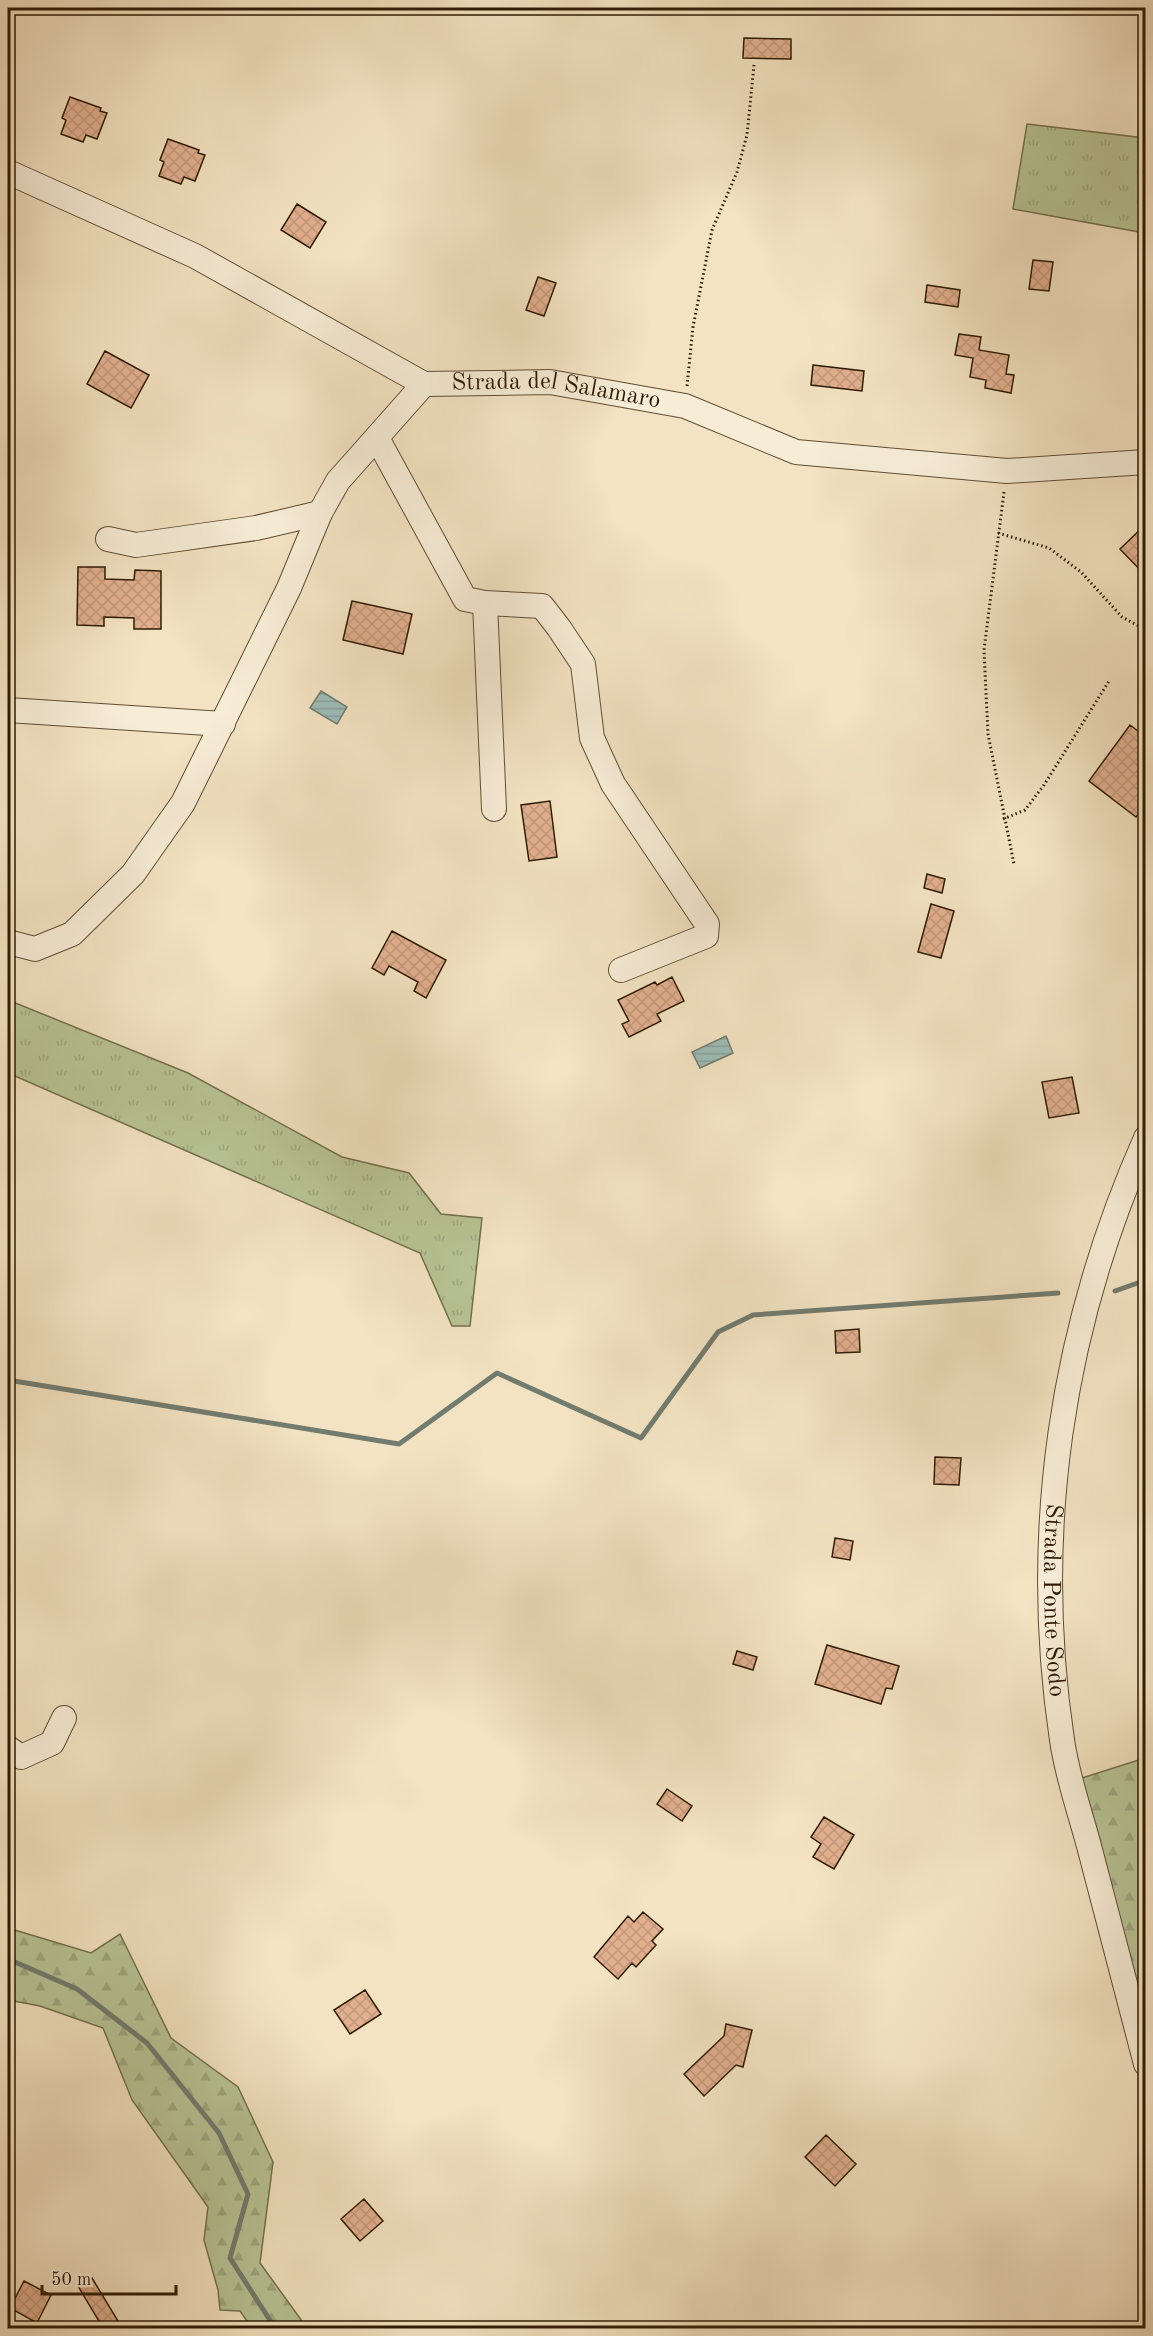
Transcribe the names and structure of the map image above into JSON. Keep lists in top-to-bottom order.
{
  "streets": {
    "street": ["Strada del Salamaro", "Strada Ponte Sodo"]
  },
  "scale_bar": "50 m"
}
